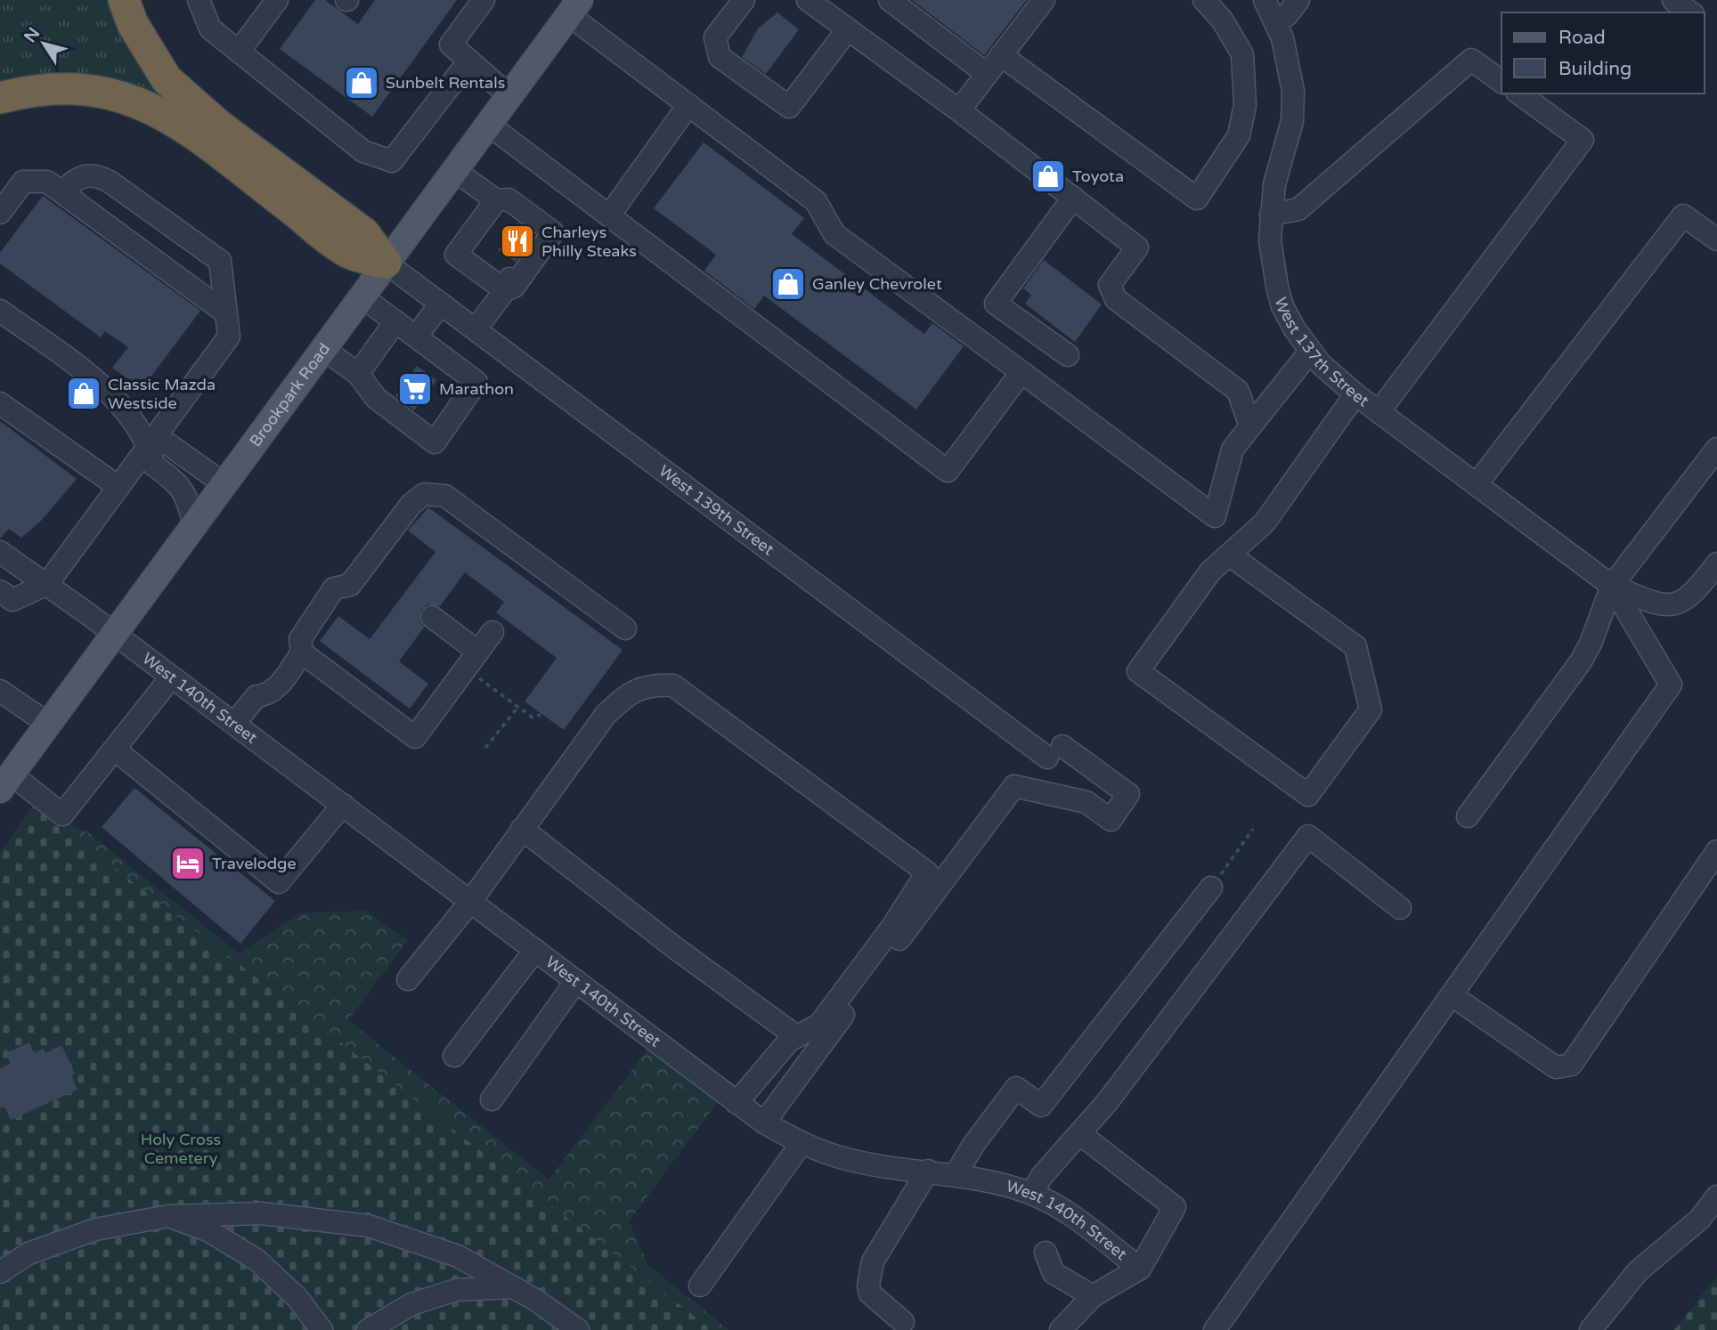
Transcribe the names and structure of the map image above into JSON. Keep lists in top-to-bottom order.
{
  "streets": {
    "main road": ["Brookpark Road"],
    "street": ["West 137th Street", "West 139th Street", "West 140th Street"]
  },
  "crossings": [
    ["Brookpark Road", "West 139th Street"],
    ["Brookpark Road", "West 140th Street"],
    ["West 139th Street", "West 140th Street"]
  ],
  "parks": ["Holy Cross Cemetery"],
  "places": {
    "shop": [
      "Sunbelt Rentals",
      "Toyota",
      "Ganley Chevrolet",
      "Classic Mazda Westside"
    ],
    "restaurant": ["Charleys Philly Steaks"],
    "supermarket": ["Marathon"],
    "hotel": ["Travelodge"]
  },
  "legend": ["Road", "Building"],
  "north": "top left"
}
